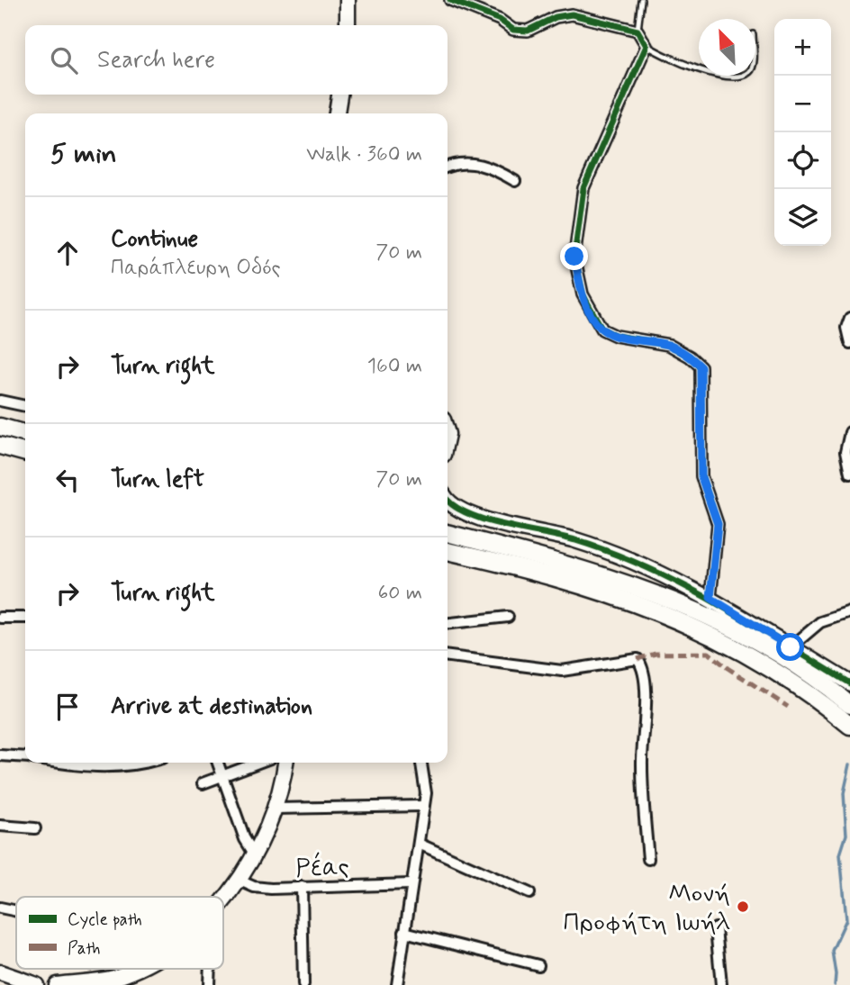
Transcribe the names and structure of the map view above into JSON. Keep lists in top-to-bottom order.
{
  "streets": {
    "street": ["Ρέας"]
  },
  "places": ["Μονή Προφήτη Ιωήλ"],
  "legend": ["Cycle path", "Path"],
  "north": "top left",
  "page": {
    "map_buttons": ["+", "−"],
    "search": "Search here",
    "heading": ["5 min", "Walk · 360 m"],
    "list": [
      ["Continue", "Παράπλευρη Οδός", "70 m"],
      ["Turn right", "160 m"],
      ["Turn left", "70 m"],
      ["Turn right", "60 m"],
      "Arrive at destination"
    ]
  }
}
